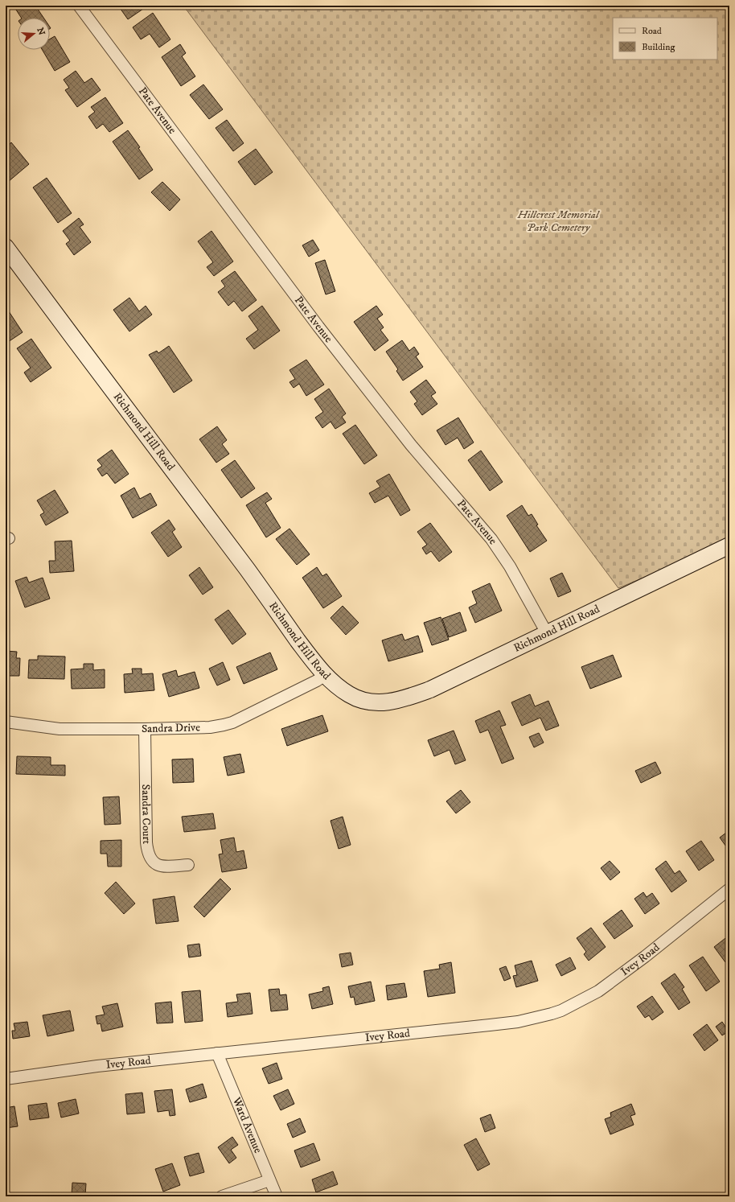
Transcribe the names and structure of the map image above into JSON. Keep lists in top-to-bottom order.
{
  "streets": {
    "street": [
      "Pate Avenue",
      "Richmond Hill Road",
      "Sandra Drive",
      "Sandra Court",
      "Ivey Road",
      "Ward Avenue"
    ]
  },
  "crossings": [
    ["Pate Avenue", "Richmond Hill Road"],
    ["Richmond Hill Road", "Sandra Drive"],
    ["Sandra Drive", "Sandra Court"],
    ["Ivey Road", "Ward Avenue"]
  ],
  "parks": ["Hillcrest Memorial Park Cemetery"],
  "legend": ["Road", "Building"],
  "north": "right"
}
